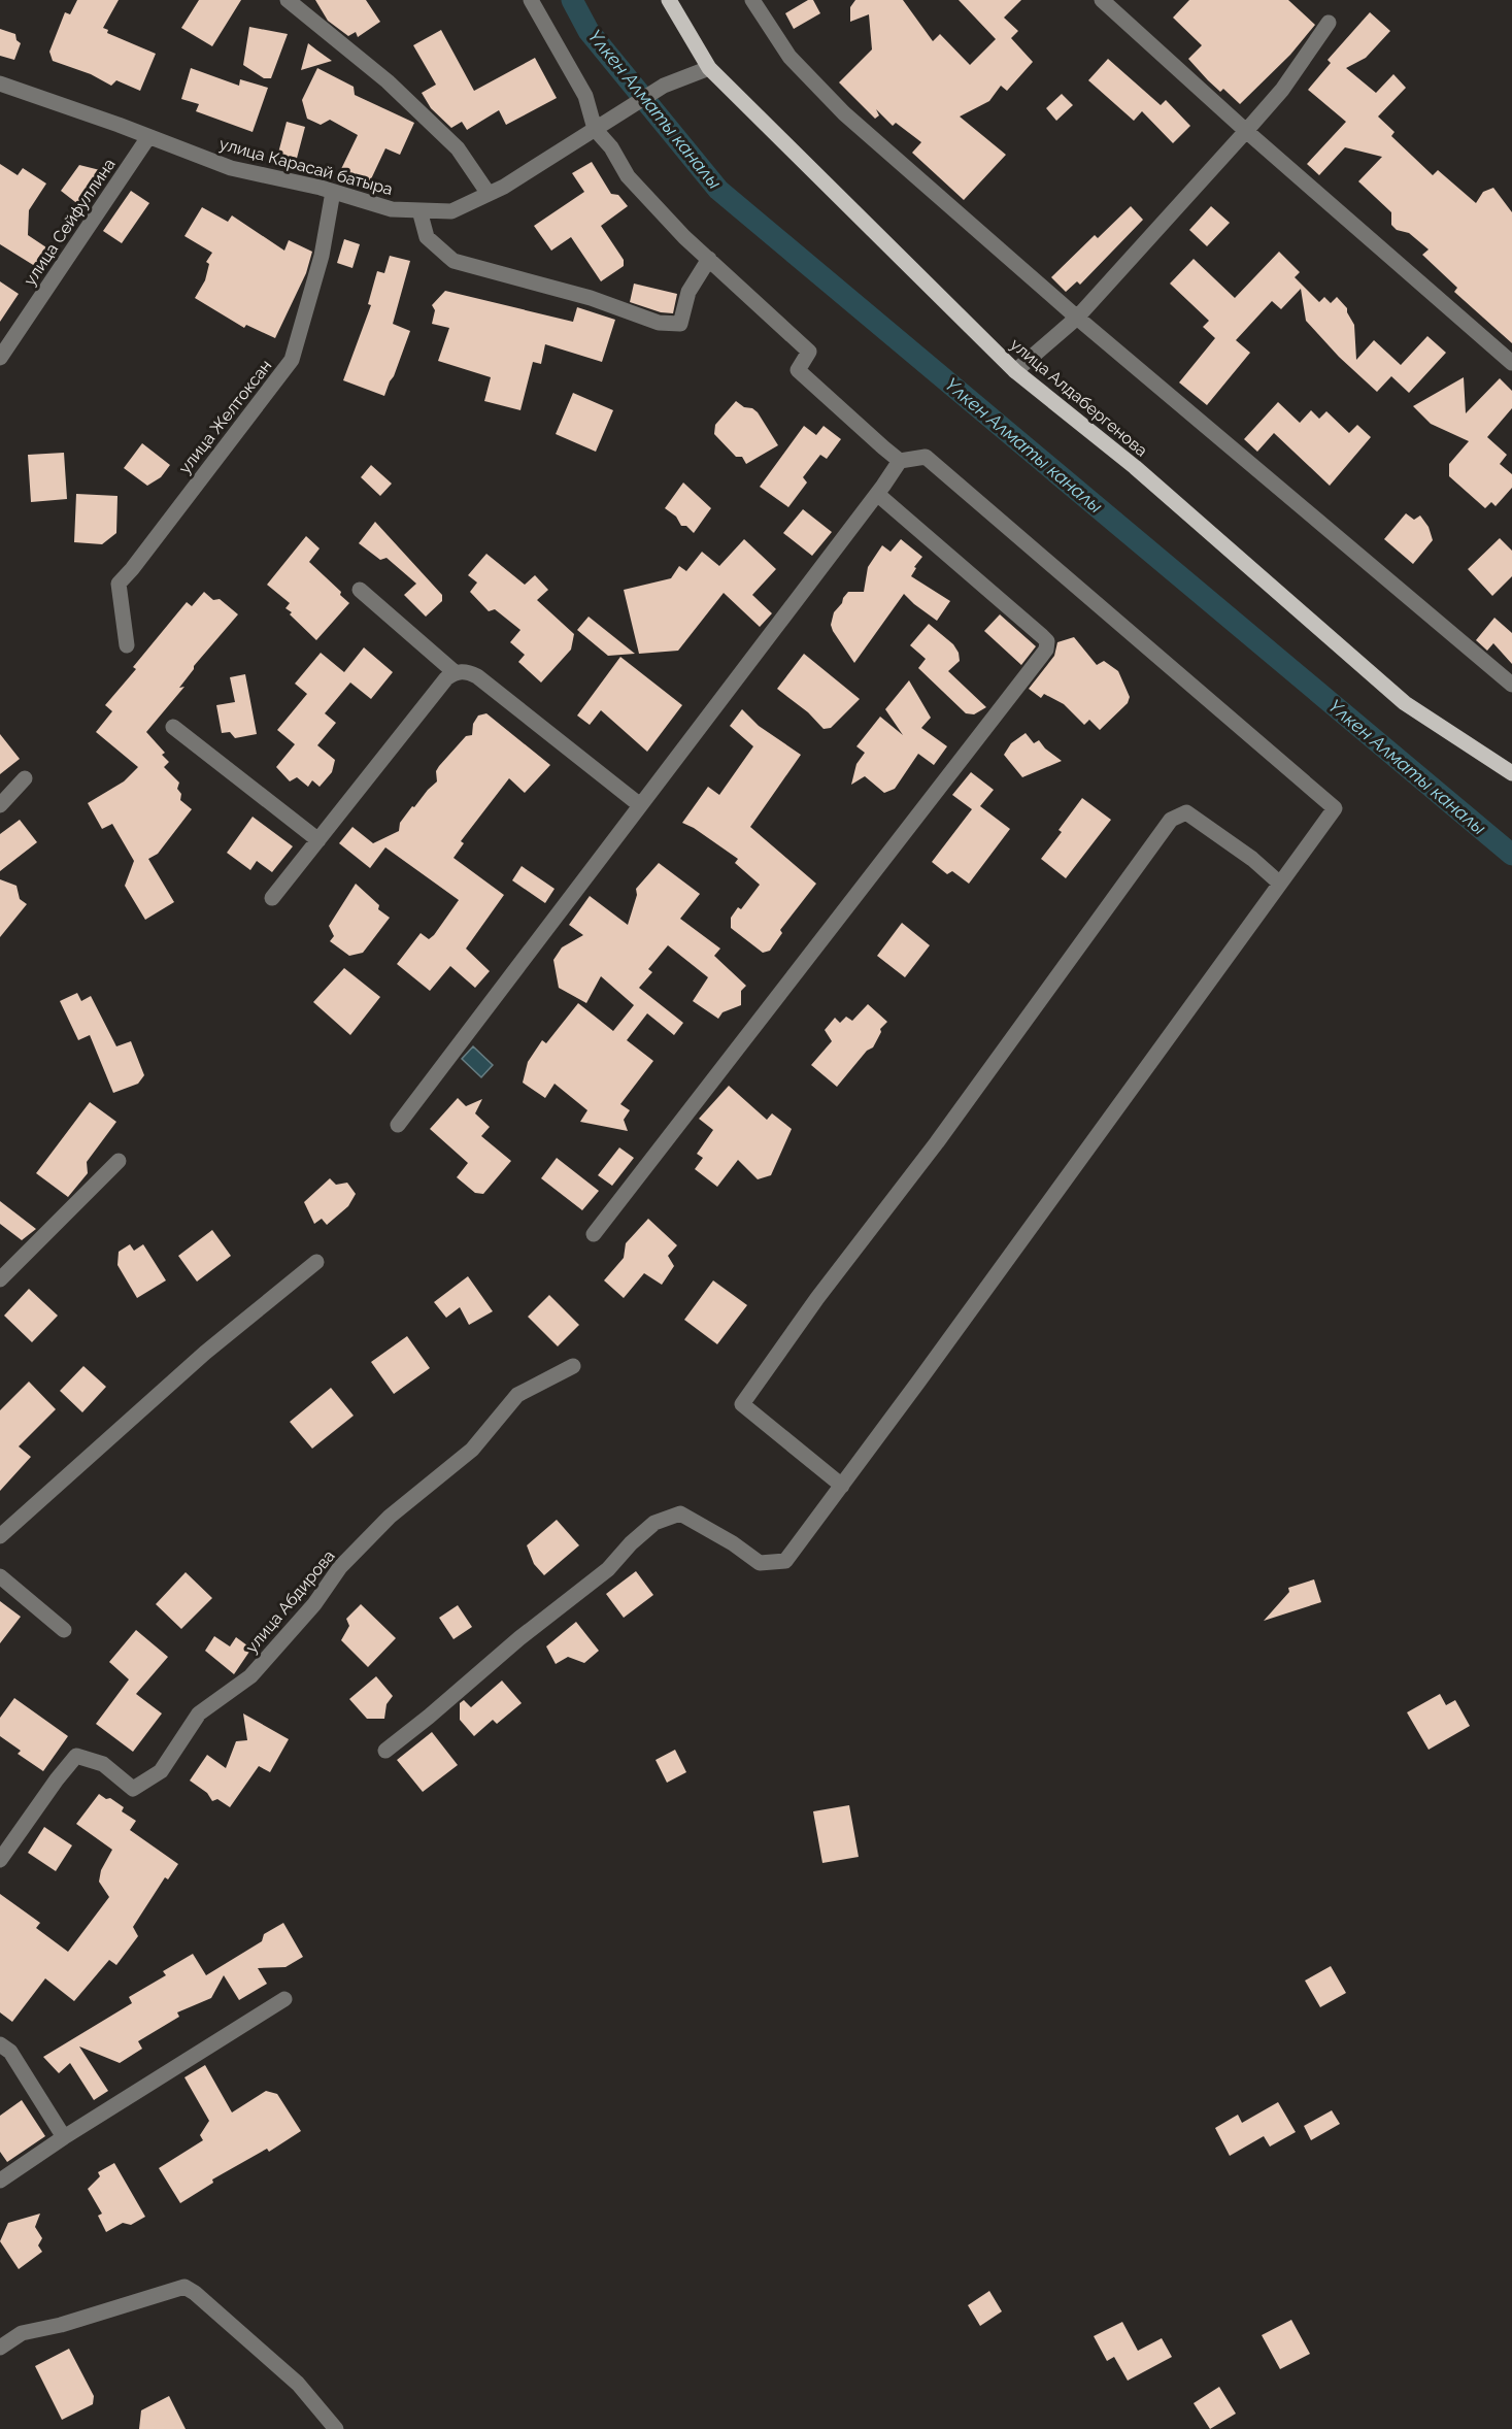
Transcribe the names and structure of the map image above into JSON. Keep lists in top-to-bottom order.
{
  "streets": {
    "main road": ["улица Алдабергенова"],
    "street": [
      "улица Карасай батыра",
      "улица Сейфуллина",
      "улица Желтоксан",
      "улица Абдирова"
    ]
  },
  "crossings": [
    ["улица Карасай батыра", "улица Сейфуллина"],
    ["улица Карасай батыра", "улица Алдабергенова"],
    ["улица Карасай батыра", "улица Желтоксан"]
  ],
  "water": ["Үлкен Алматы каналы"]
}
